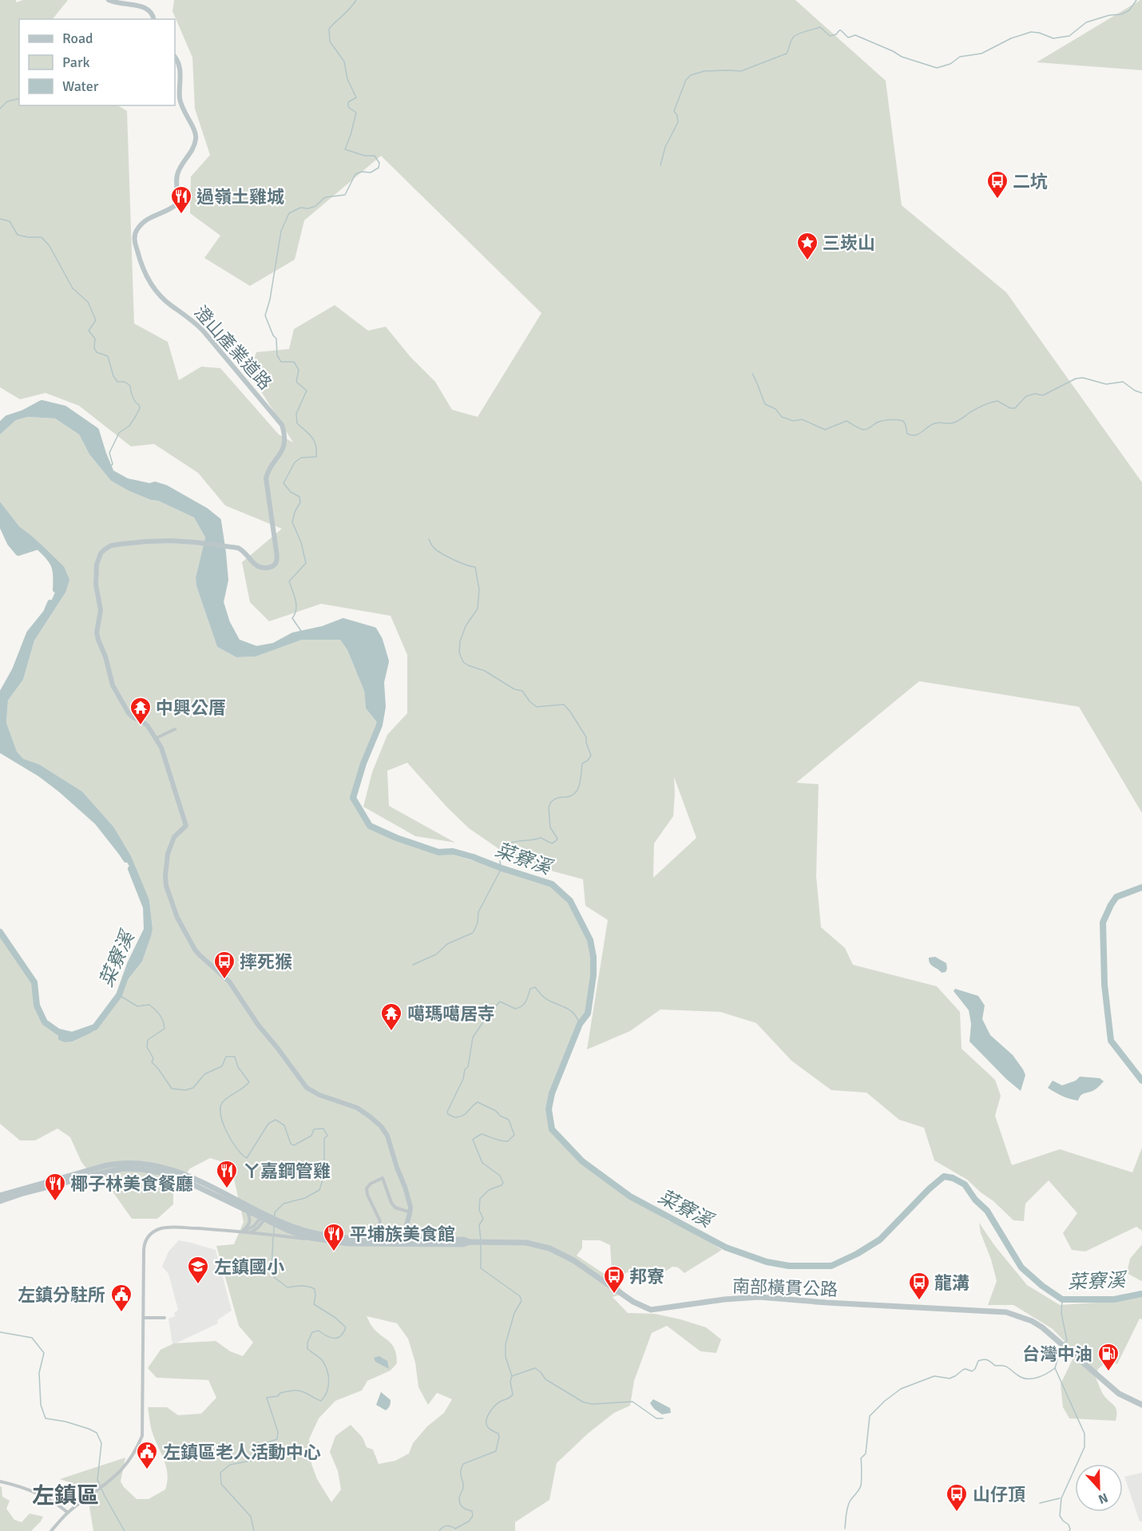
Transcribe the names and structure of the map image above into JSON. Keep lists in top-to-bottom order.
{
  "streets": {
    "main road": ["南部橫貫公路"],
    "street": ["澄山產業道路"]
  },
  "districts": ["左鎮區"],
  "water": ["菜竂溪"],
  "places": {
    "bus stop": [
      "二坑",
      "摔死猴",
      "邦寮",
      "龍溝",
      "山仔頂"
    ],
    "restaurant": [
      "過嶺土雞城",
      "ㄚ嘉鋼管雞",
      "椰子林美食餐廳",
      "平埔族美食館"
    ],
    "place": ["三崁山"],
    "temple": ["中興公厝", "噶瑪噶居寺"],
    "school or university": ["左鎮國小"],
    "public building": ["左鎮分駐所", "左鎮區老人活動中心"],
    "fuel station": ["台灣中油"]
  },
  "legend": ["Road", "Park", "Water"],
  "north": "bottom"
}
